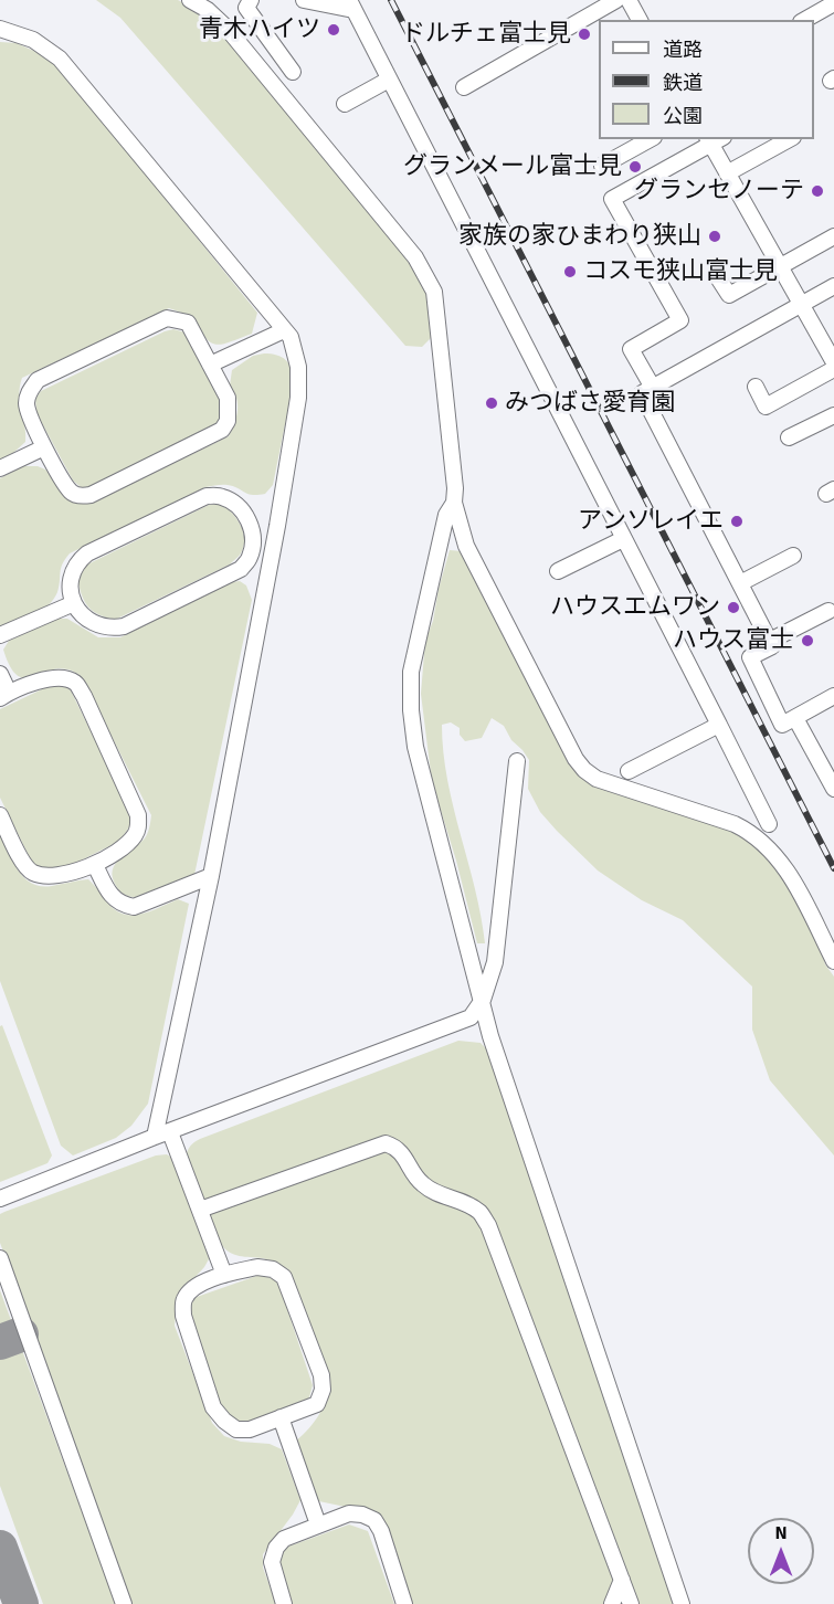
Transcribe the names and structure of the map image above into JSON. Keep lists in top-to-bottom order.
{
  "places": [
    "青木ハイツ",
    "ドルチェ富士見",
    "グランメール富士見",
    "グランセノーテ",
    "家族の家ひまわり狭山",
    "コスモ狭山富士見",
    "みつばさ愛育園",
    "アンソレイエ",
    "ハウスエムワン",
    "ハウス富士"
  ],
  "legend": ["道路", "鉄道", "公園"],
  "north": "top"
}
